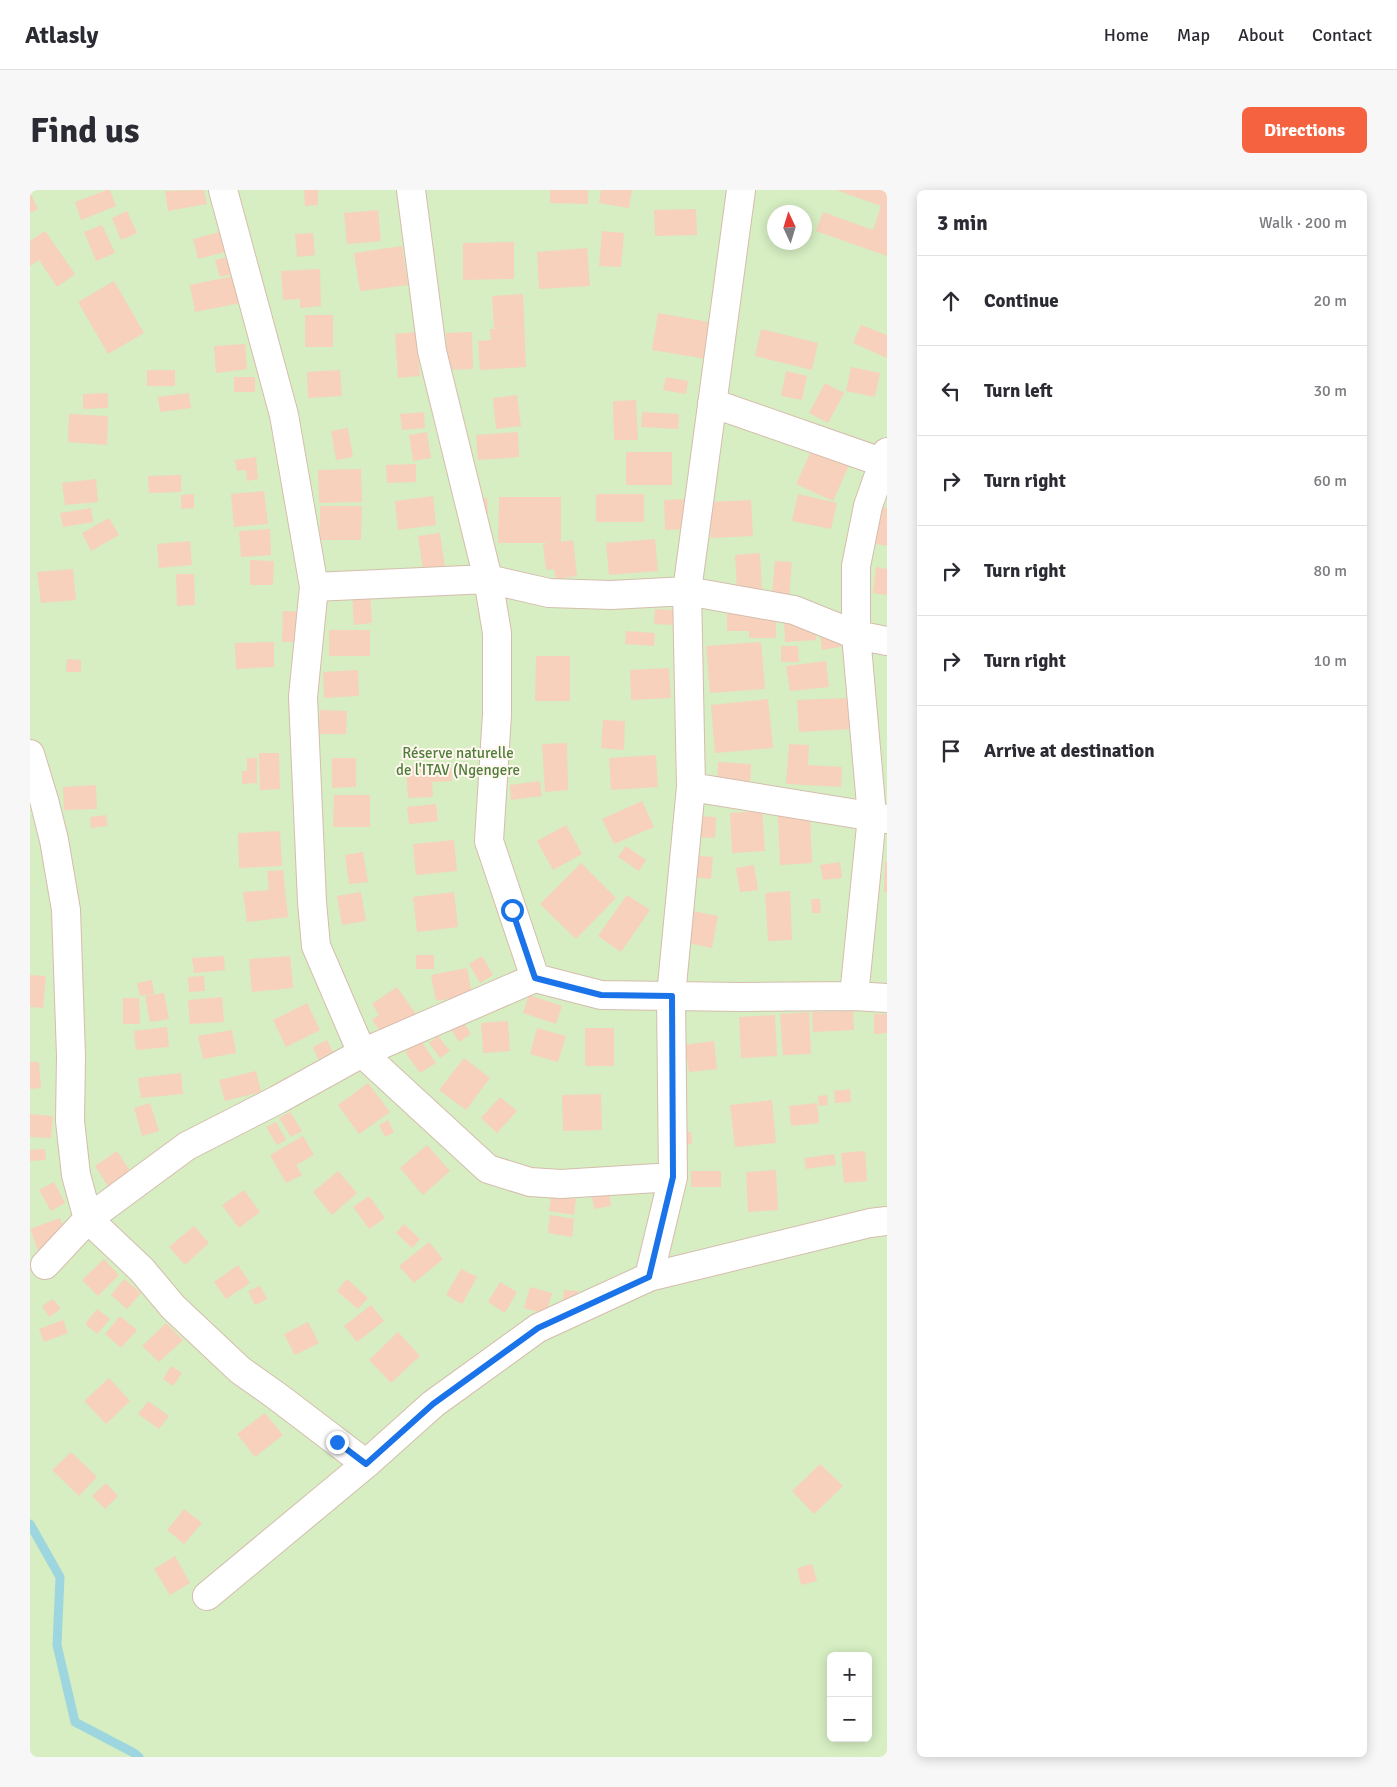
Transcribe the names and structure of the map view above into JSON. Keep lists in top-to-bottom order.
{
  "parks": ["Réserve naturelle de l'ITAV (Ngengere"],
  "north": "top",
  "page": {
    "header": "Atlasly",
    "nav": [
      "Home",
      "Map",
      "About",
      "Contact"
    ],
    "buttons": "Directions",
    "title": "Find us",
    "heading": ["3 min", "Walk · 200 m"],
    "list": [
      ["Continue", "20 m"],
      ["Turn left", "30 m"],
      ["Turn right", "60 m"],
      ["Turn right", "80 m"],
      ["Turn right", "10 m"],
      "Arrive at destination"
    ],
    "map_buttons": ["+", "−"]
  }
}
